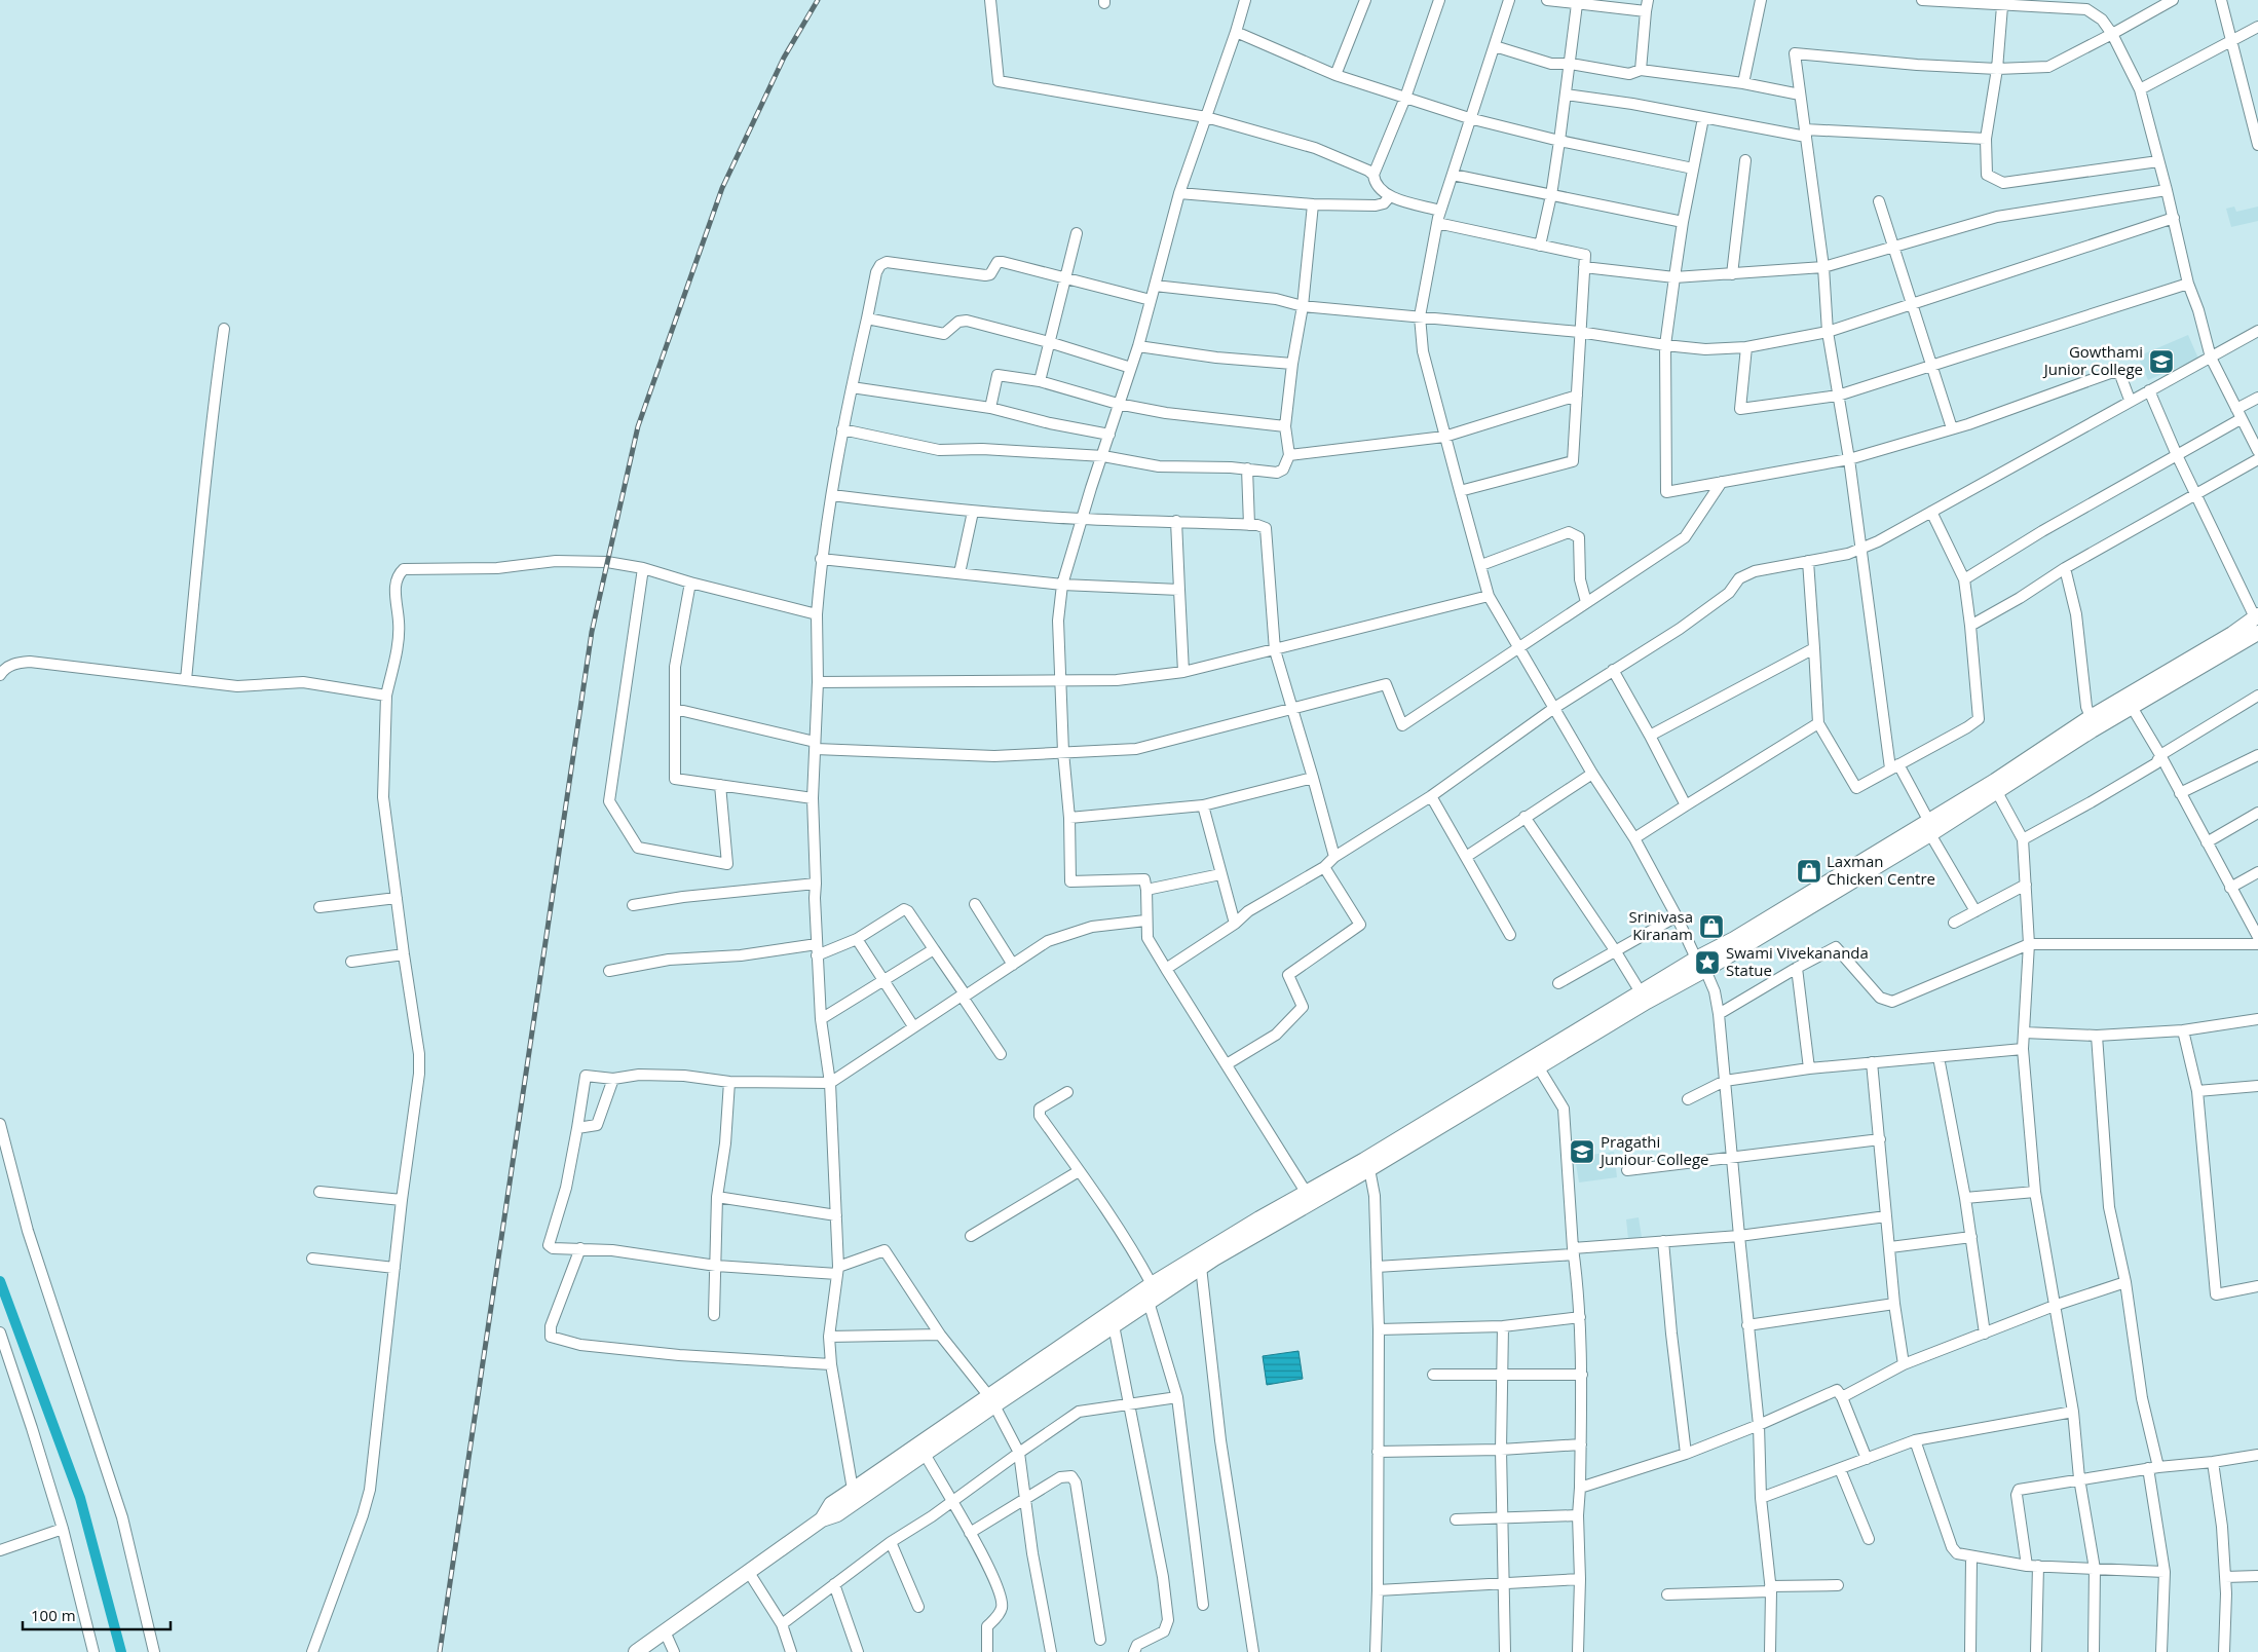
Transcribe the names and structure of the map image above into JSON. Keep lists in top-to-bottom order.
{
  "places": {
    "school or university": ["Gowthami Junior College", "Pragathi Juniour College"],
    "shop": ["Laxman Chicken Centre", "Srinivasa Kiranam"],
    "place": ["Swami Vivekananda Statue"]
  },
  "scale_bar": "100 m"
}
